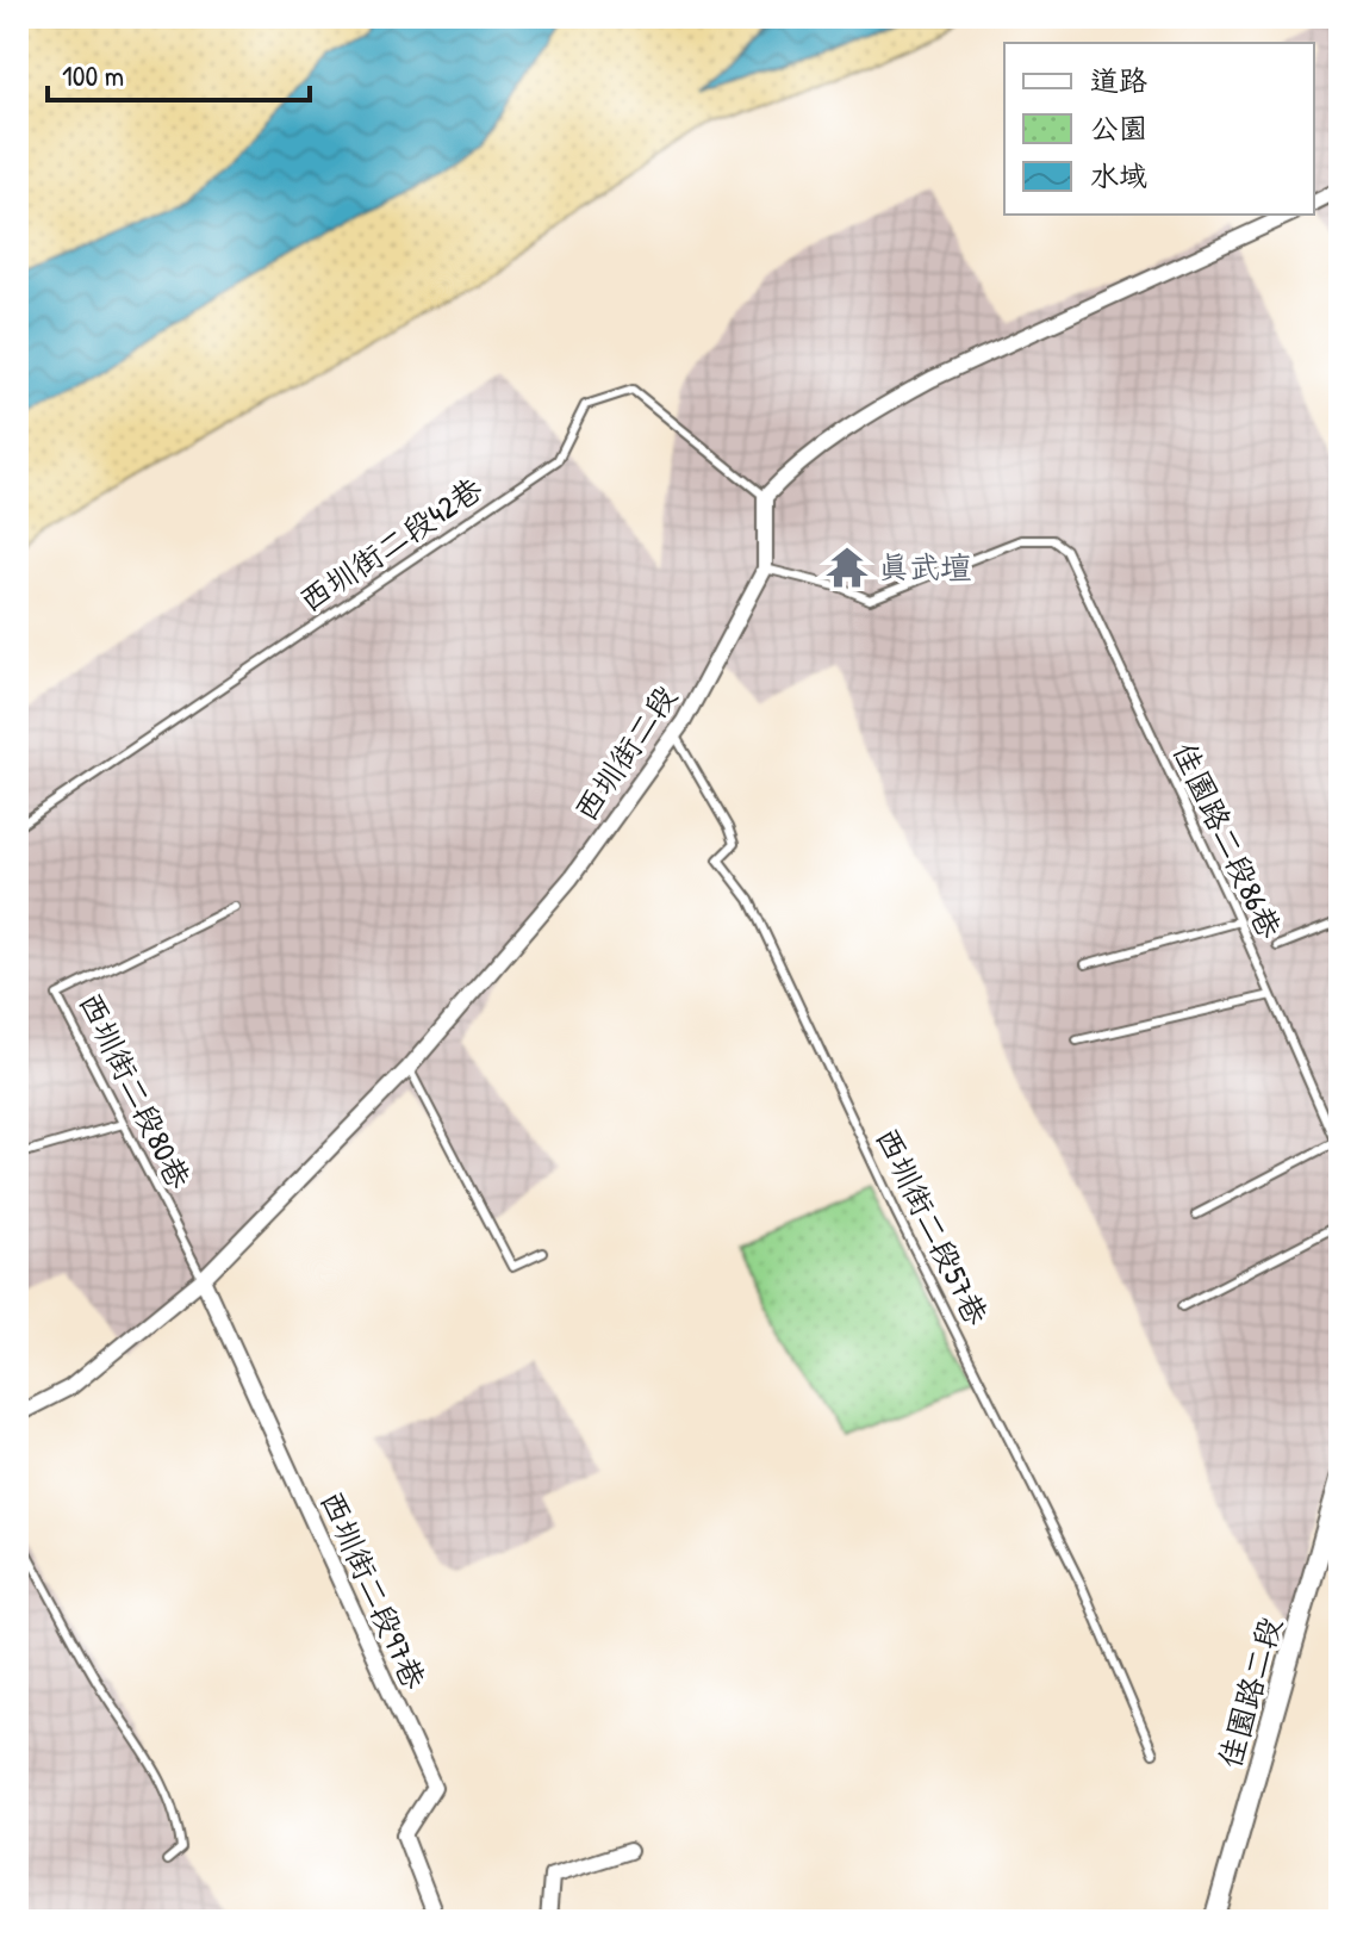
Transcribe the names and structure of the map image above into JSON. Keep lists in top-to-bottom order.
{
  "streets": {
    "street": ["西圳街二段", "西圳街二段97巷", "佳園路二段"],
    "lane": [
      "西圳街二段42巷",
      "佳園路二段86巷",
      "西圳街二段80巷",
      "西圳街二段57巷"
    ]
  },
  "crossings": [
    ["西圳街二段42巷", "西圳街二段"],
    ["西圳街二段", "佳園路二段86巷"],
    ["西圳街二段", "西圳街二段80巷"],
    ["西圳街二段", "西圳街二段57巷"],
    ["西圳街二段", "西圳街二段97巷"],
    ["西圳街二段80巷", "西圳街二段97巷"]
  ],
  "places": {
    "temple": ["真武壇"]
  },
  "legend": ["道路", "公園", "水域"],
  "scale_bar": "100 m"
}
